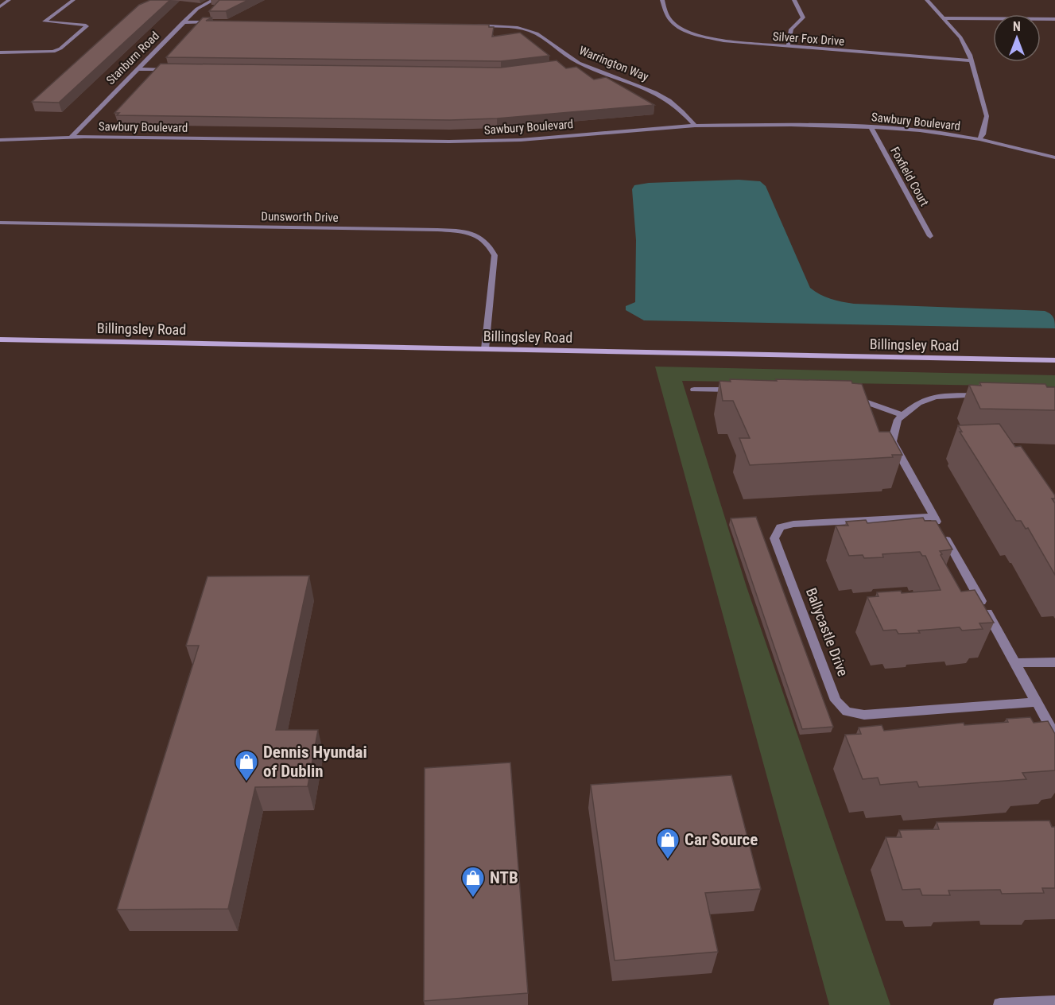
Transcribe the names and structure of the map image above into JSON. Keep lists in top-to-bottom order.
{
  "streets": {
    "street": [
      "Silver Fox Drive",
      "Stanburn Road",
      "Warrington Way",
      "Sawbury Boulevard",
      "Foxfield Court",
      "Dunsworth Drive",
      "Billingsley Road",
      "Ballycastle Drive"
    ]
  },
  "crossings": [
    ["Stanburn Road", "Sawbury Boulevard"],
    ["Warrington Way", "Sawbury Boulevard"],
    ["Sawbury Boulevard", "Foxfield Court"],
    ["Dunsworth Drive", "Billingsley Road"]
  ],
  "places": {
    "shop": ["Dennis Hyundai of Dublin", "Car Source", "NTB"]
  },
  "north": "top"
}
